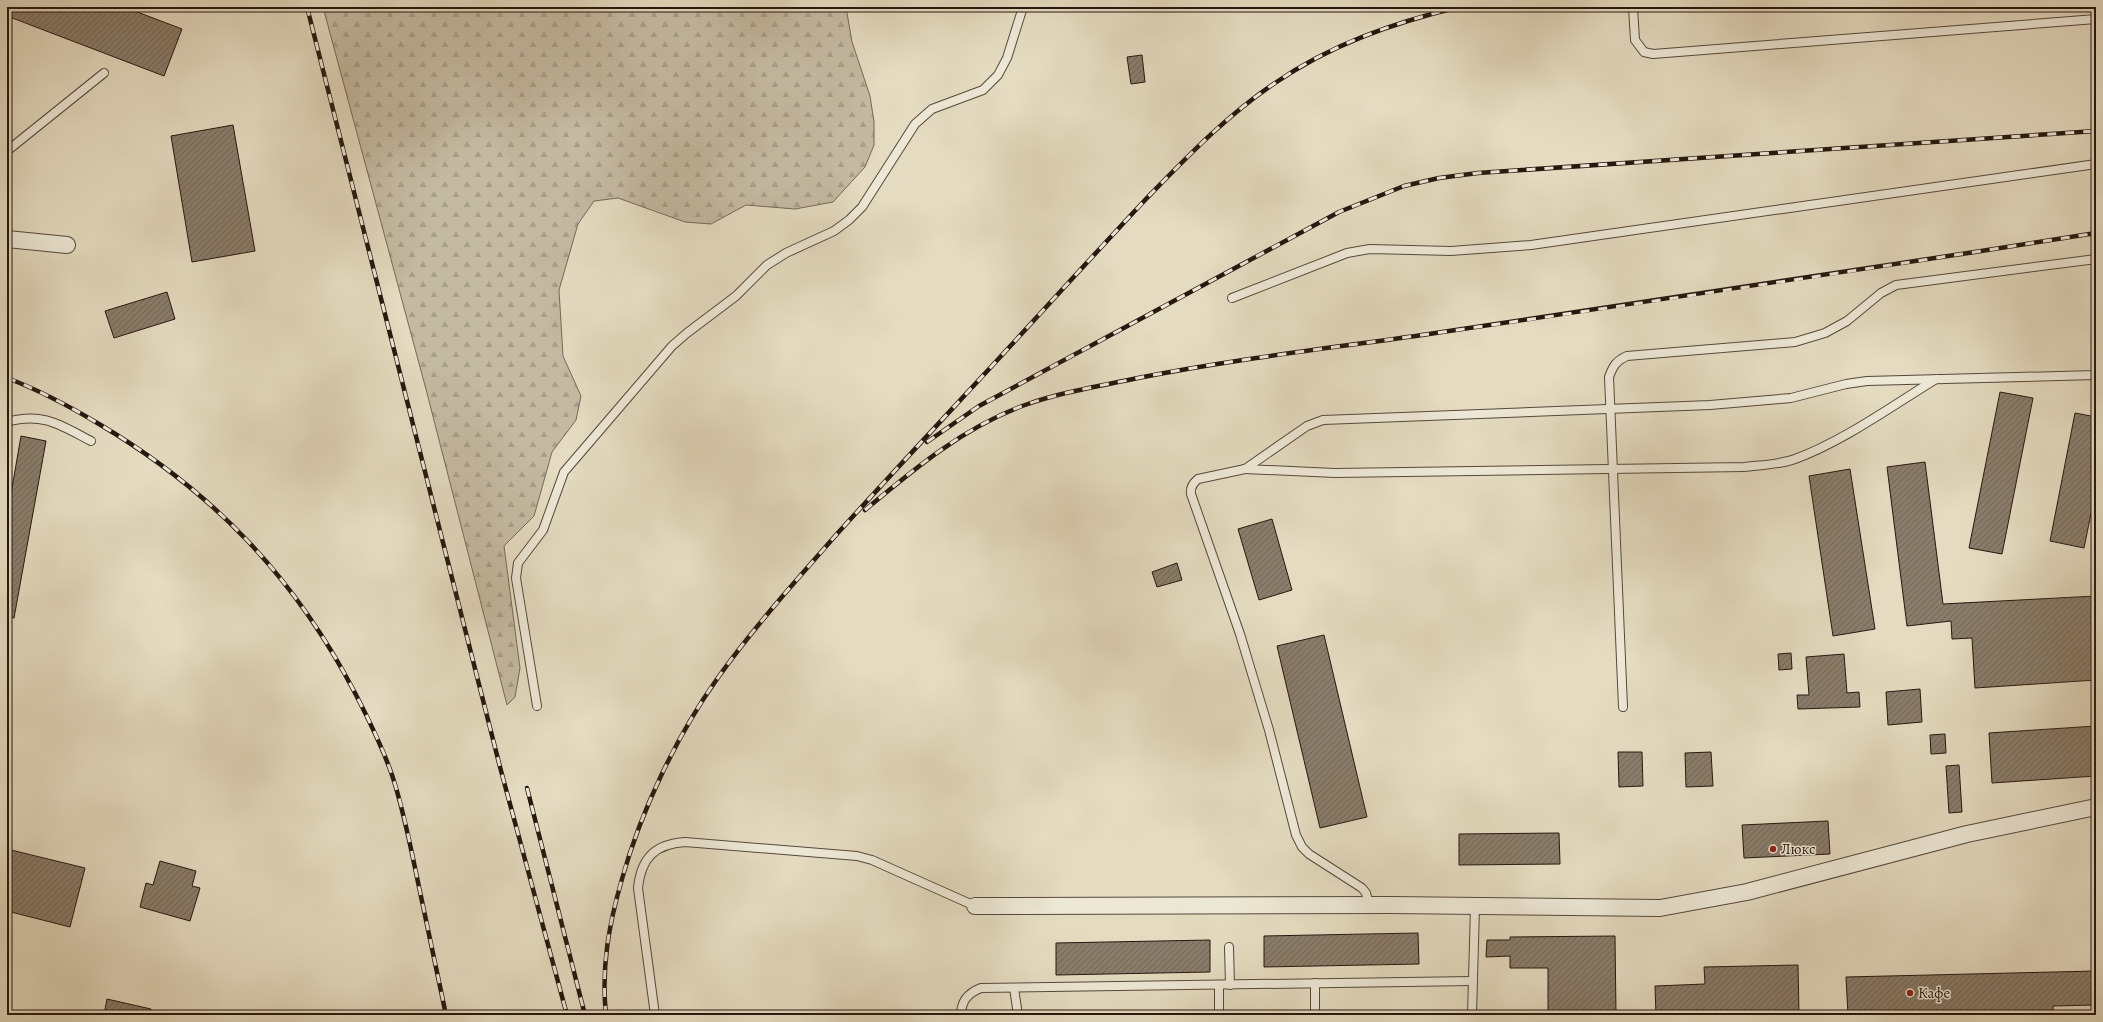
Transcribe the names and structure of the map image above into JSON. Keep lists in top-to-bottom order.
{
  "places": ["Люкс", "Кафе"]
}
